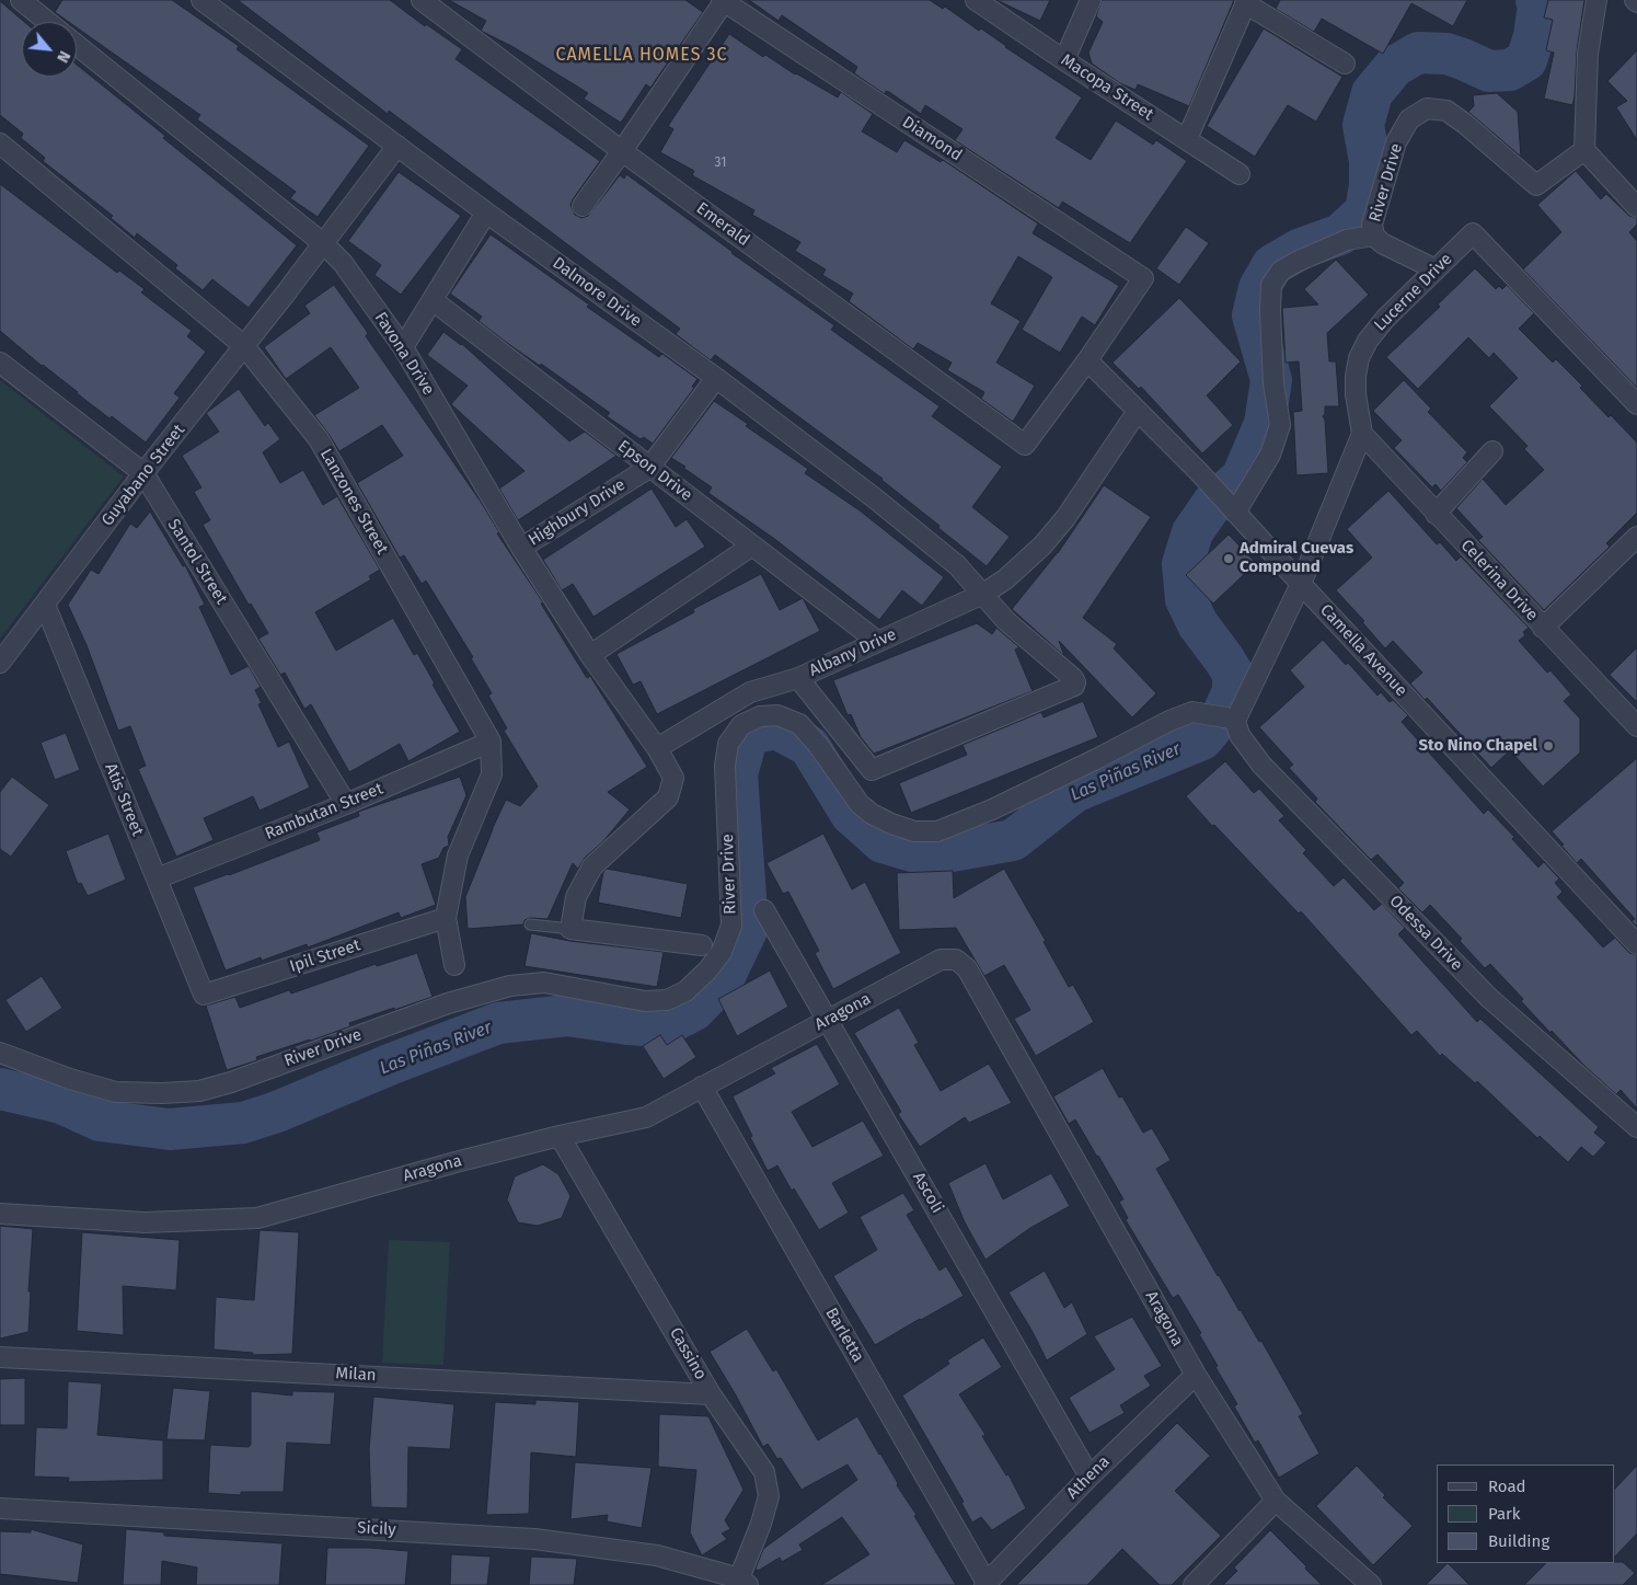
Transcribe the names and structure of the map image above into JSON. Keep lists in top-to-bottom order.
{
  "streets": {
    "street": [
      "Macopa Street",
      "Diamond",
      "River Drive",
      "Emerald",
      "Dalmore Drive",
      "Lucerne Drive",
      "Favona Drive",
      "Epson Drive",
      "Guyabano Street",
      "Lanzones Street",
      "Highbury Drive",
      "Santol Street",
      "Celerina Drive",
      "Camella Avenue",
      "Albany Drive",
      "Atis Street",
      "Rambutan Street",
      "Odessa Drive",
      "Ipil Street",
      "Aragona",
      "Ascoli",
      "Barletta",
      "Cassino",
      "Milan",
      "Athena",
      "Sicily"
    ]
  },
  "crossings": [
    ["Diamond", "Emerald"],
    ["Diamond", "Camella Avenue"],
    ["River Drive", "Lucerne Drive"],
    ["River Drive", "Odessa Drive"],
    ["Emerald", "Camella Avenue"],
    ["Dalmore Drive", "Guyabano Street"],
    ["Dalmore Drive", "Highbury Drive"],
    ["Dalmore Drive", "Albany Drive"],
    ["Lucerne Drive", "Celerina Drive"],
    ["Favona Drive", "Guyabano Street"],
    ["Favona Drive", "Highbury Drive"],
    ["Favona Drive", "Albany Drive"],
    ["Epson Drive", "Highbury Drive"],
    ["Epson Drive", "Albany Drive"],
    ["Guyabano Street", "Lanzones Street"],
    ["Guyabano Street", "Santol Street"],
    ["Guyabano Street", "Atis Street"],
    ["Lanzones Street", "Rambutan Street"],
    ["Lanzones Street", "Ipil Street"],
    ["Santol Street", "Rambutan Street"],
    ["Camella Avenue", "Albany Drive"],
    ["Atis Street", "Rambutan Street"],
    ["Atis Street", "Ipil Street"],
    ["Aragona", "Ascoli"],
    ["Aragona", "Barletta"],
    ["Aragona", "Cassino"],
    ["Aragona", "Athena"],
    ["Ascoli", "Athena"],
    ["Barletta", "Athena"],
    ["Cassino", "Milan"],
    ["Cassino", "Sicily"]
  ],
  "districts": ["CAMELLA HOMES 3C"],
  "water": ["Las Piñas River"],
  "places": ["Admiral Cuevas Compound", "Sto Nino Chapel"],
  "house_numbers": ["31"],
  "legend": ["Road", "Park", "Building"],
  "north": "bottom right"
}
